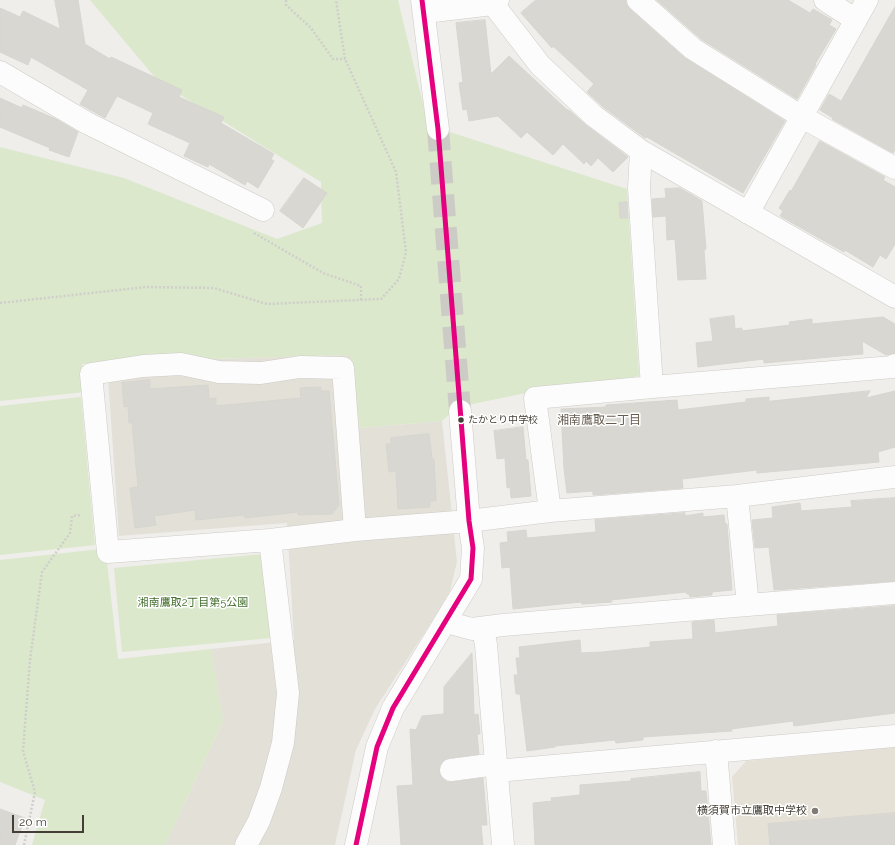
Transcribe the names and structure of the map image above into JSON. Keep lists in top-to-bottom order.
{
  "districts": ["湘南鷹取二丁目"],
  "parks": ["湘南鷹取2丁目第5公園"],
  "places": ["たかとり中学校", "横須賀市立鷹取中学校"],
  "scale_bar": "20 m"
}
